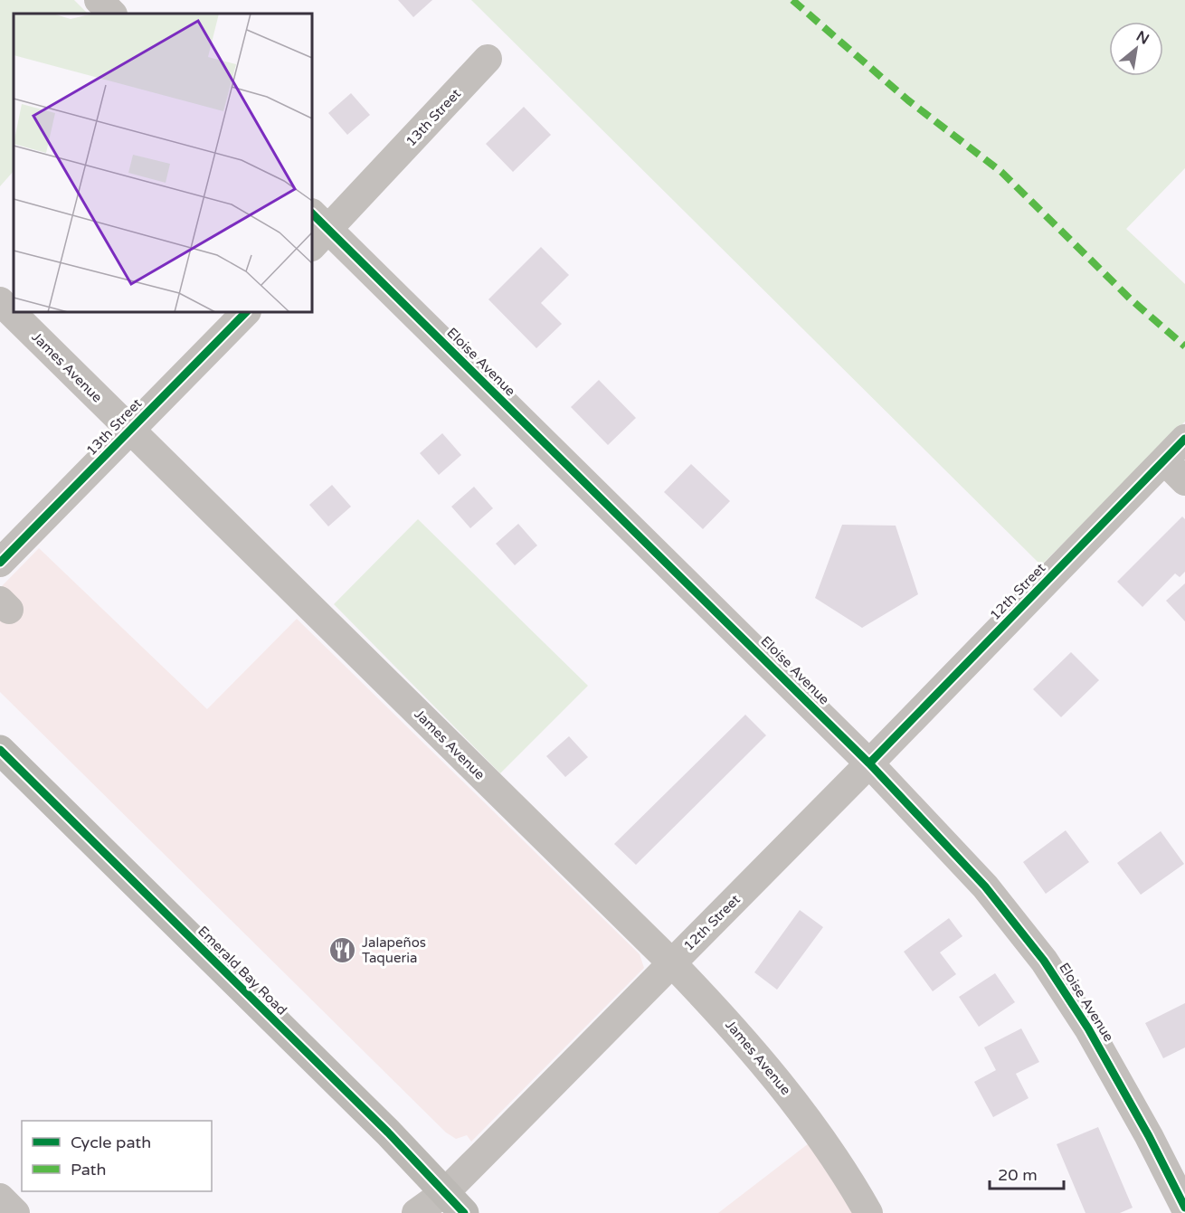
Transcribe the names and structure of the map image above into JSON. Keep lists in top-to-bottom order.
{
  "streets": {
    "main road": ["Emerald Bay Road"],
    "street": [
      "13th Street",
      "Eloise Avenue",
      "James Avenue",
      "12th Street"
    ]
  },
  "crossings": [
    ["13th Street", "Eloise Avenue"],
    ["13th Street", "James Avenue"],
    ["Eloise Avenue", "12th Street"],
    ["James Avenue", "12th Street"],
    ["12th Street", "Emerald Bay Road"]
  ],
  "places": {
    "restaurant": ["Jalapeños Taqueria"]
  },
  "legend": ["Cycle path", "Path"],
  "scale_bar": "20 m",
  "north": "top right"
}
